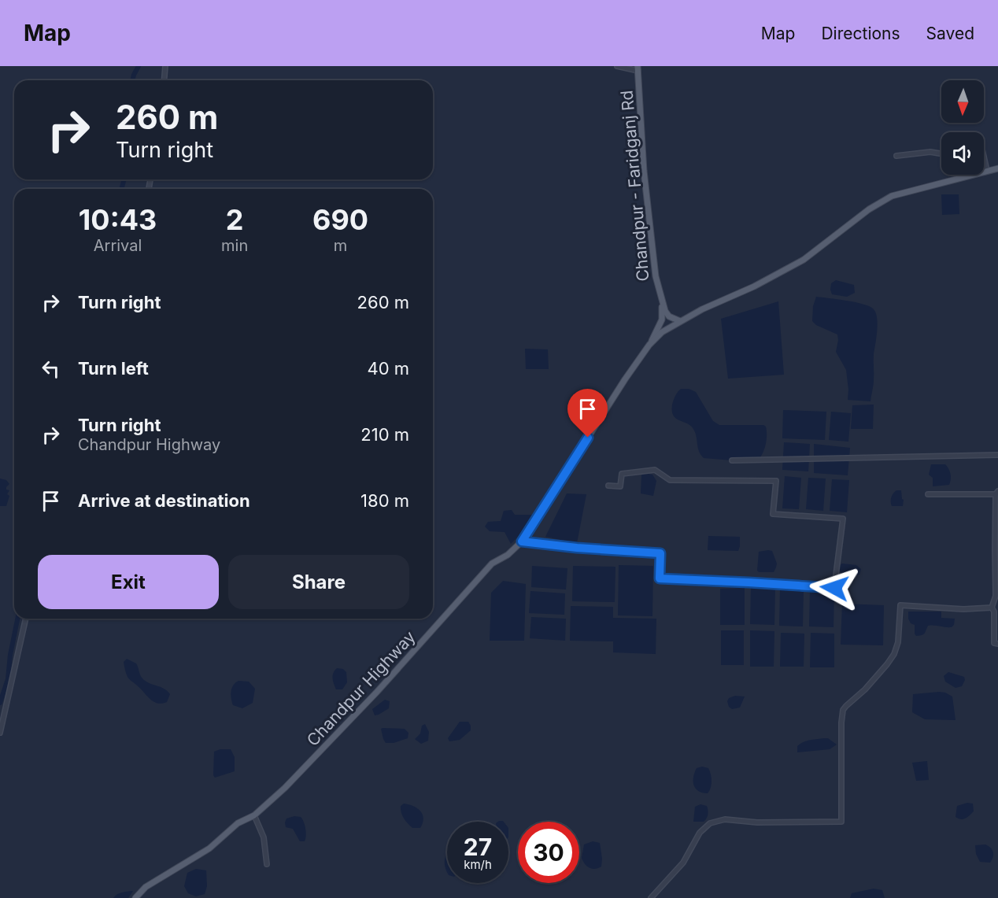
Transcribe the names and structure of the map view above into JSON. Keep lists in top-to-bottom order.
{
  "streets": {
    "main road": ["Chandpur - Faridganj Rd", "Chandpur Highway"]
  },
  "north": "bottom",
  "page": {
    "header": "Map",
    "nav": ["Map", "Directions", "Saved"],
    "turn": ["260 m", "Turn right"],
    "eta": [
      "10:43",
      "Arrival",
      "2",
      "min",
      "690",
      "m"
    ],
    "list": [
      {
        "name": "Turn right",
        "value": "260 m"
      },
      {
        "name": "Turn left",
        "value": "40 m"
      },
      {
        "name": "Turn right",
        "note": "Chandpur Highway",
        "value": "210 m"
      },
      {
        "name": "Arrive at destination",
        "value": "180 m"
      }
    ],
    "buttons": ["Exit", "Share"],
    "speed": "27 km/h",
    "limit": "30"
  }
}
